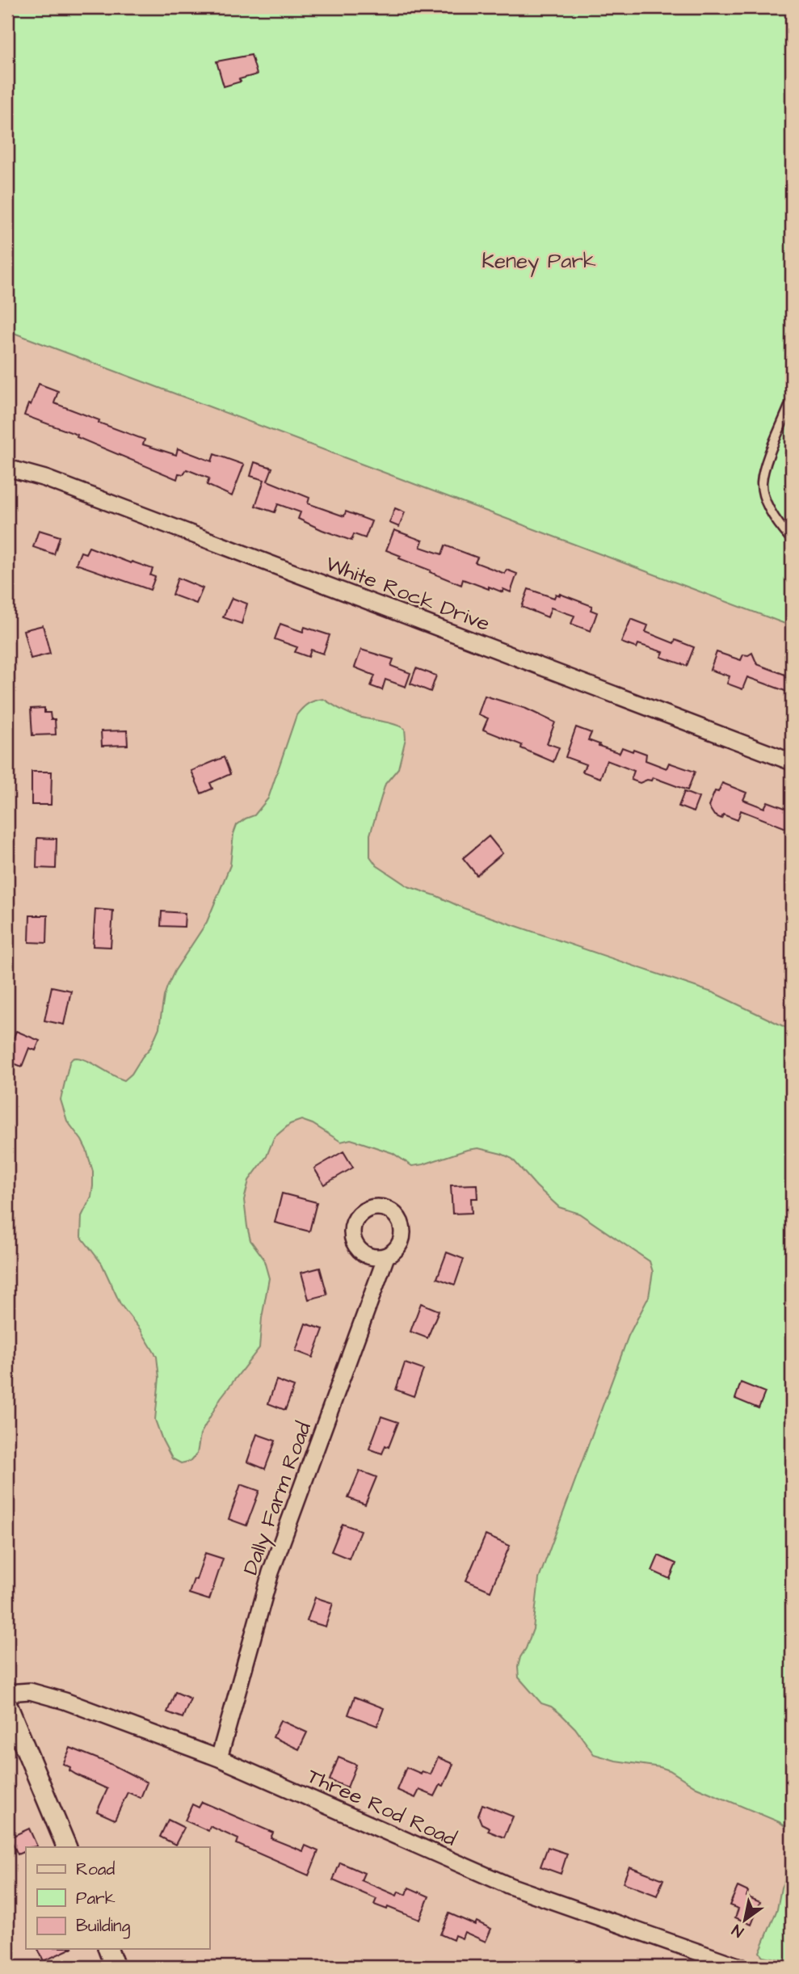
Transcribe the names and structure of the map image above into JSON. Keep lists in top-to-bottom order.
{
  "streets": {
    "street": ["White Rock Drive", "Dally Farm Road", "Three Rod Road"]
  },
  "crossings": [
    ["Dally Farm Road", "Three Rod Road"]
  ],
  "parks": ["Keney Park"],
  "legend": ["Road", "Park", "Building"],
  "north": "bottom left"
}
